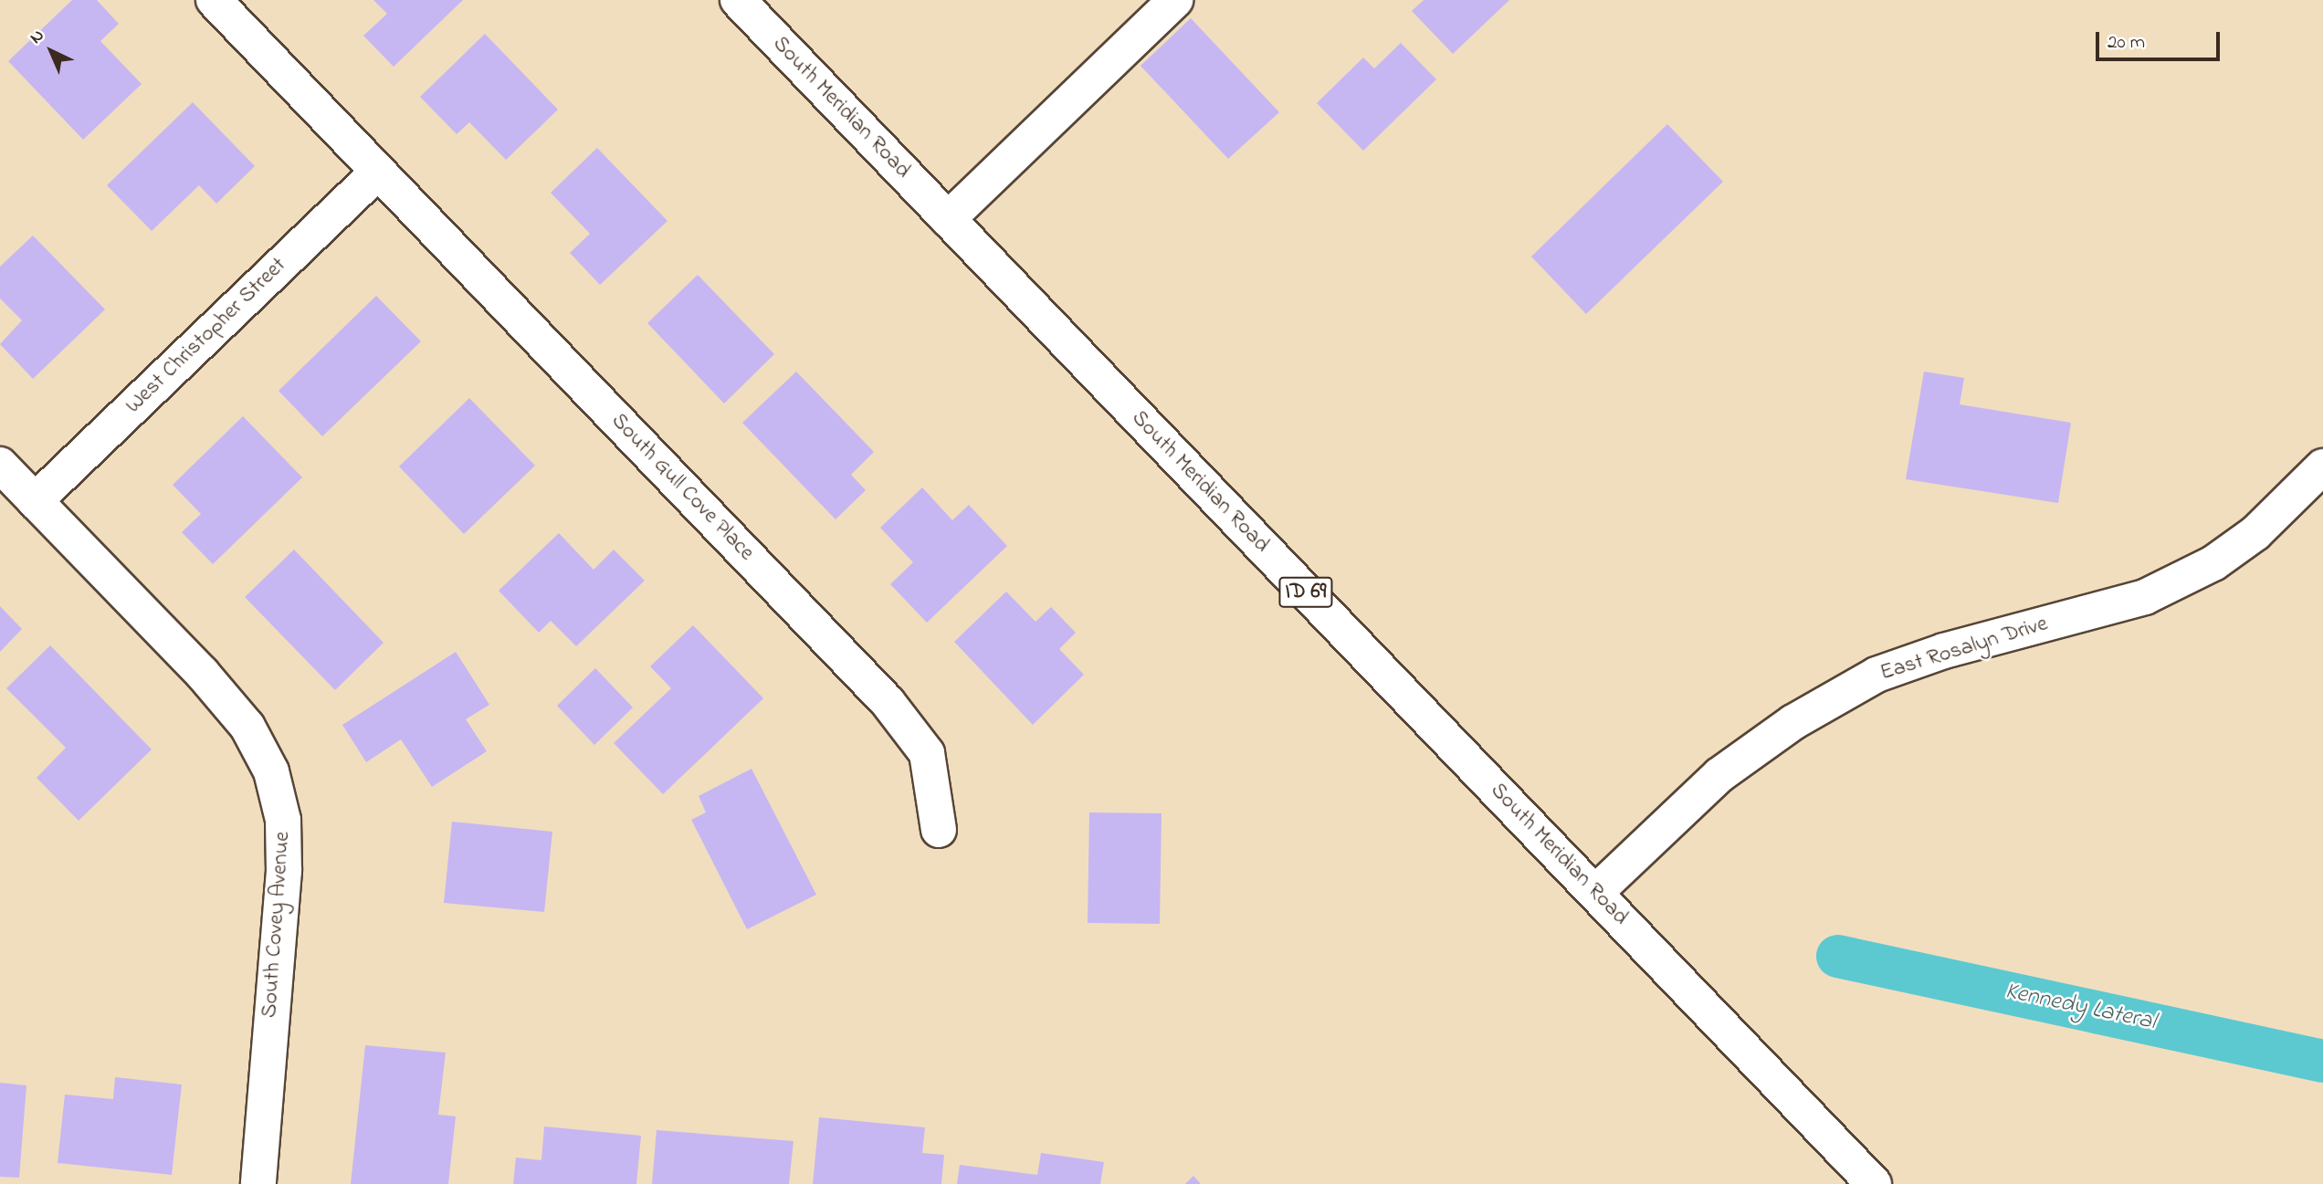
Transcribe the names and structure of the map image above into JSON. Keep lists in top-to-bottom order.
{
  "streets": {
    "street": [
      "South Meridian Road",
      "West Christopher Street",
      "South Gull Cove Place",
      "ID 69",
      "East Rosalyn Drive",
      "South Covey Avenue"
    ]
  },
  "crossings": [
    ["South Meridian Road", "East Rosalyn Drive"],
    ["West Christopher Street", "South Gull Cove Place"],
    ["West Christopher Street", "South Covey Avenue"]
  ],
  "water": ["Kennedy Lateral"],
  "scale_bar": "20 m",
  "north": "top left"
}
